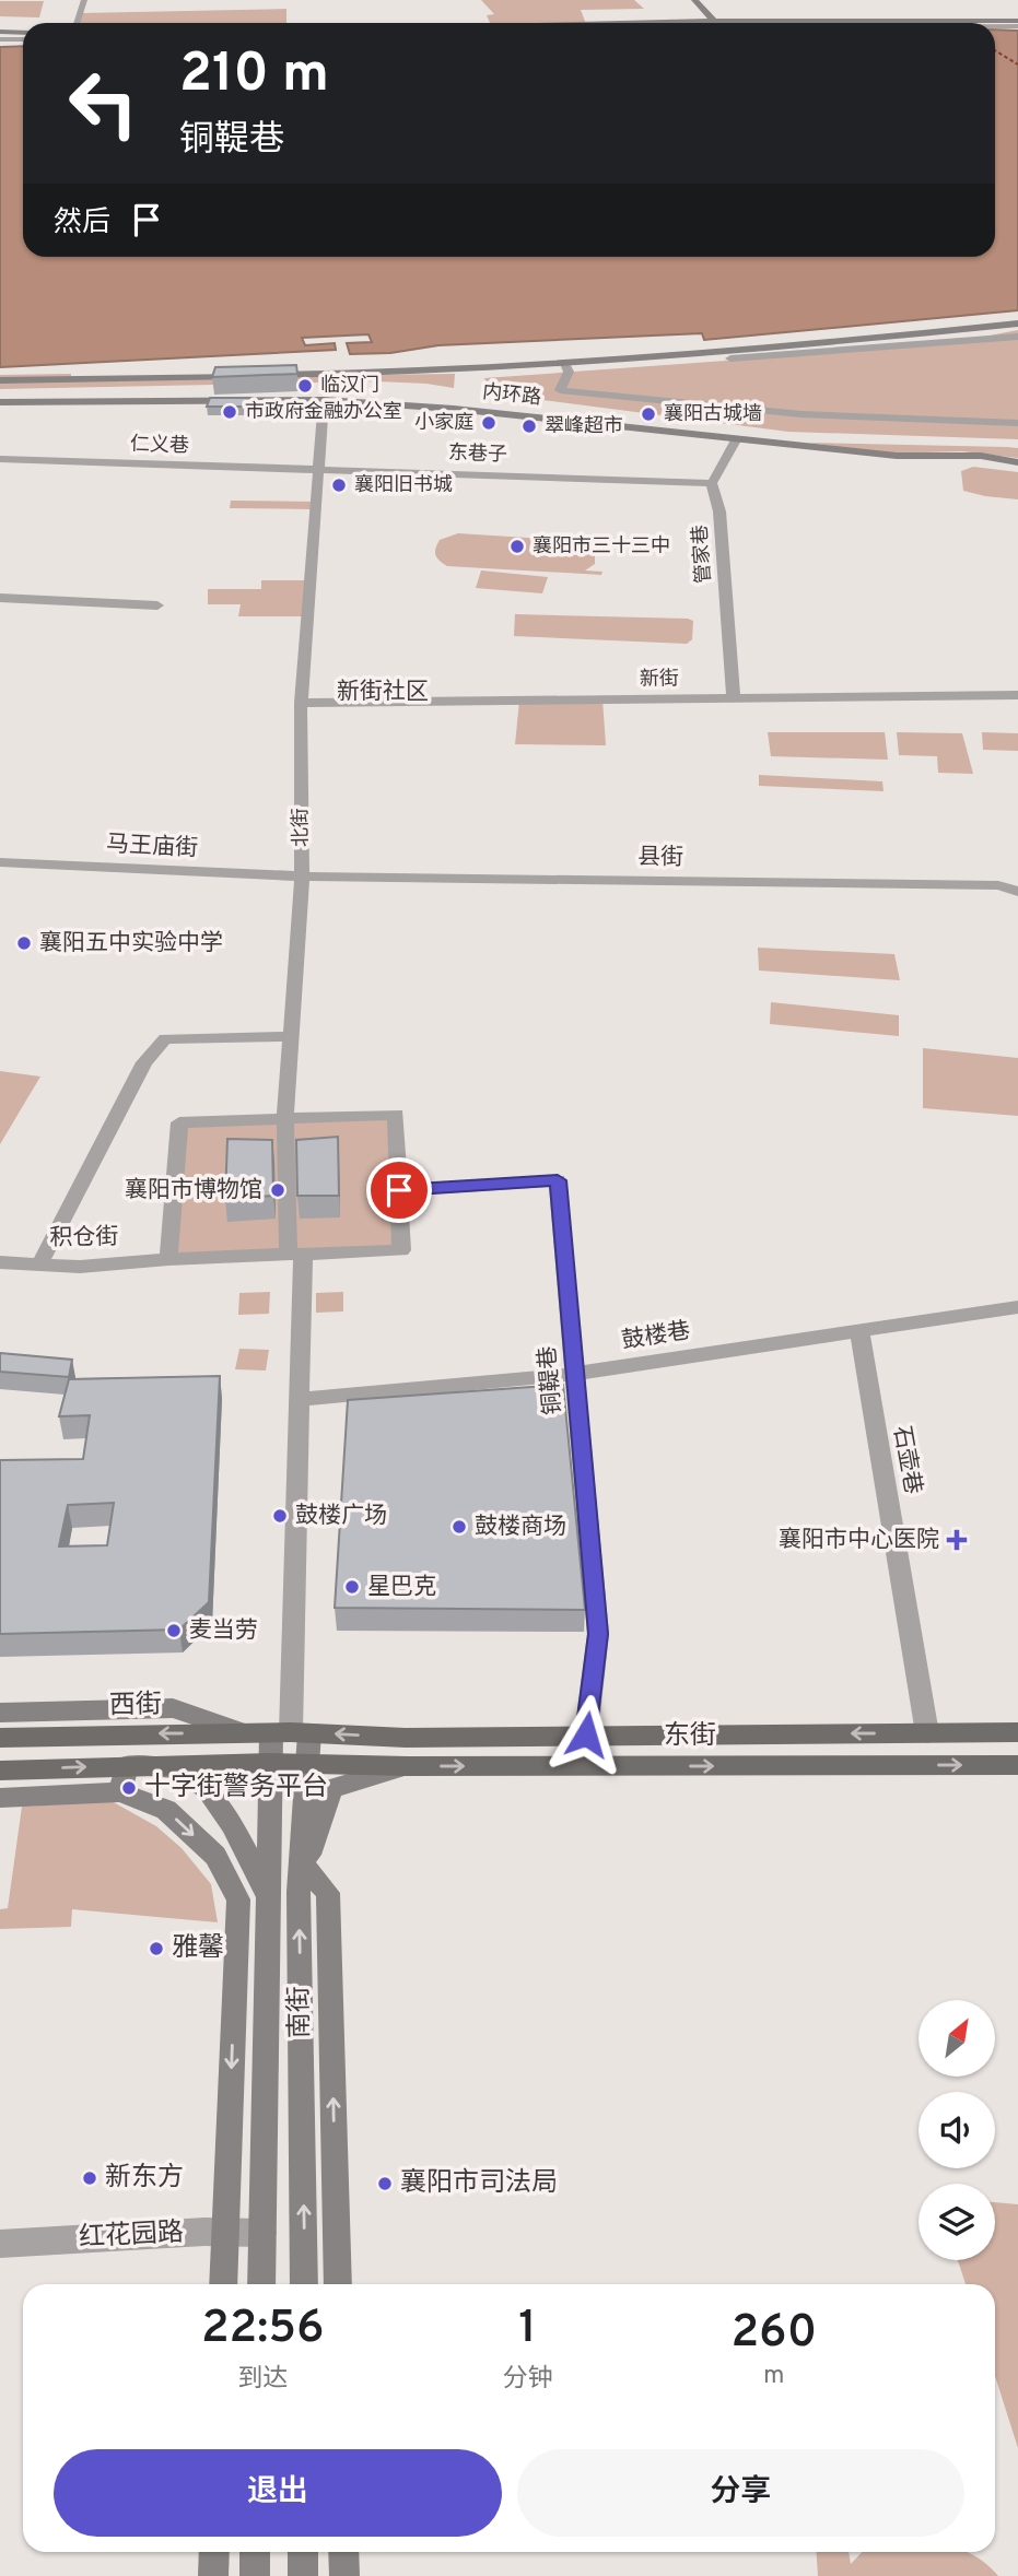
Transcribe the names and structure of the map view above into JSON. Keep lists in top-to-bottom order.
{
  "streets": {
    "main road": ["西街", "东街"],
    "street": [
      "内环路",
      "仁义巷",
      "东巷子",
      "管家巷",
      "新街",
      "北街",
      "马王庙街",
      "县街",
      "积仓街",
      "鼓楼巷",
      "铜鞮巷",
      "石壶巷",
      "南街",
      "红花园路"
    ]
  },
  "crossings": [
    ["内环路", "北街"],
    ["仁义巷", "东巷子"],
    ["仁义巷", "北街"],
    ["东巷子", "管家巷"],
    ["东巷子", "北街"],
    ["管家巷", "新街"],
    ["新街", "北街"],
    ["北街", "马王庙街"],
    ["北街", "县街"],
    ["北街", "积仓街"],
    ["北街", "鼓楼巷"],
    ["北街", "西街"],
    ["北街", "东街"],
    ["北街", "南街"],
    ["马王庙街", "县街"],
    ["积仓街", "铜鞮巷"],
    ["鼓楼巷", "铜鞮巷"],
    ["鼓楼巷", "石壶巷"],
    ["铜鞮巷", "东街"],
    ["石壶巷", "东街"],
    ["西街", "东街"],
    ["西街", "南街"],
    ["东街", "南街"],
    ["南街", "红花园路"]
  ],
  "districts": ["新街社区"],
  "places": {
    "other": [
      "临汉门",
      "市政府金融办公室",
      "襄阳古城墙",
      "小家庭",
      "翠峰超市",
      "襄阳旧书城",
      "襄阳市三十三中",
      "襄阳五中实验中学",
      "襄阳市博物馆",
      "鼓楼广场",
      "鼓楼商场",
      "星巴克",
      "麦当劳",
      "十字街警务平台",
      "雅馨",
      "新东方",
      "襄阳市司法局"
    ],
    "health": ["襄阳市中心医院"]
  },
  "north": "top right",
  "page": {
    "turn": ["210 m", "铜鞮巷"],
    "then": "然后",
    "eta": [
      "22:56",
      "到达",
      "1",
      "分钟",
      "260",
      "m"
    ],
    "buttons": ["退出", "分享"]
  }
}
